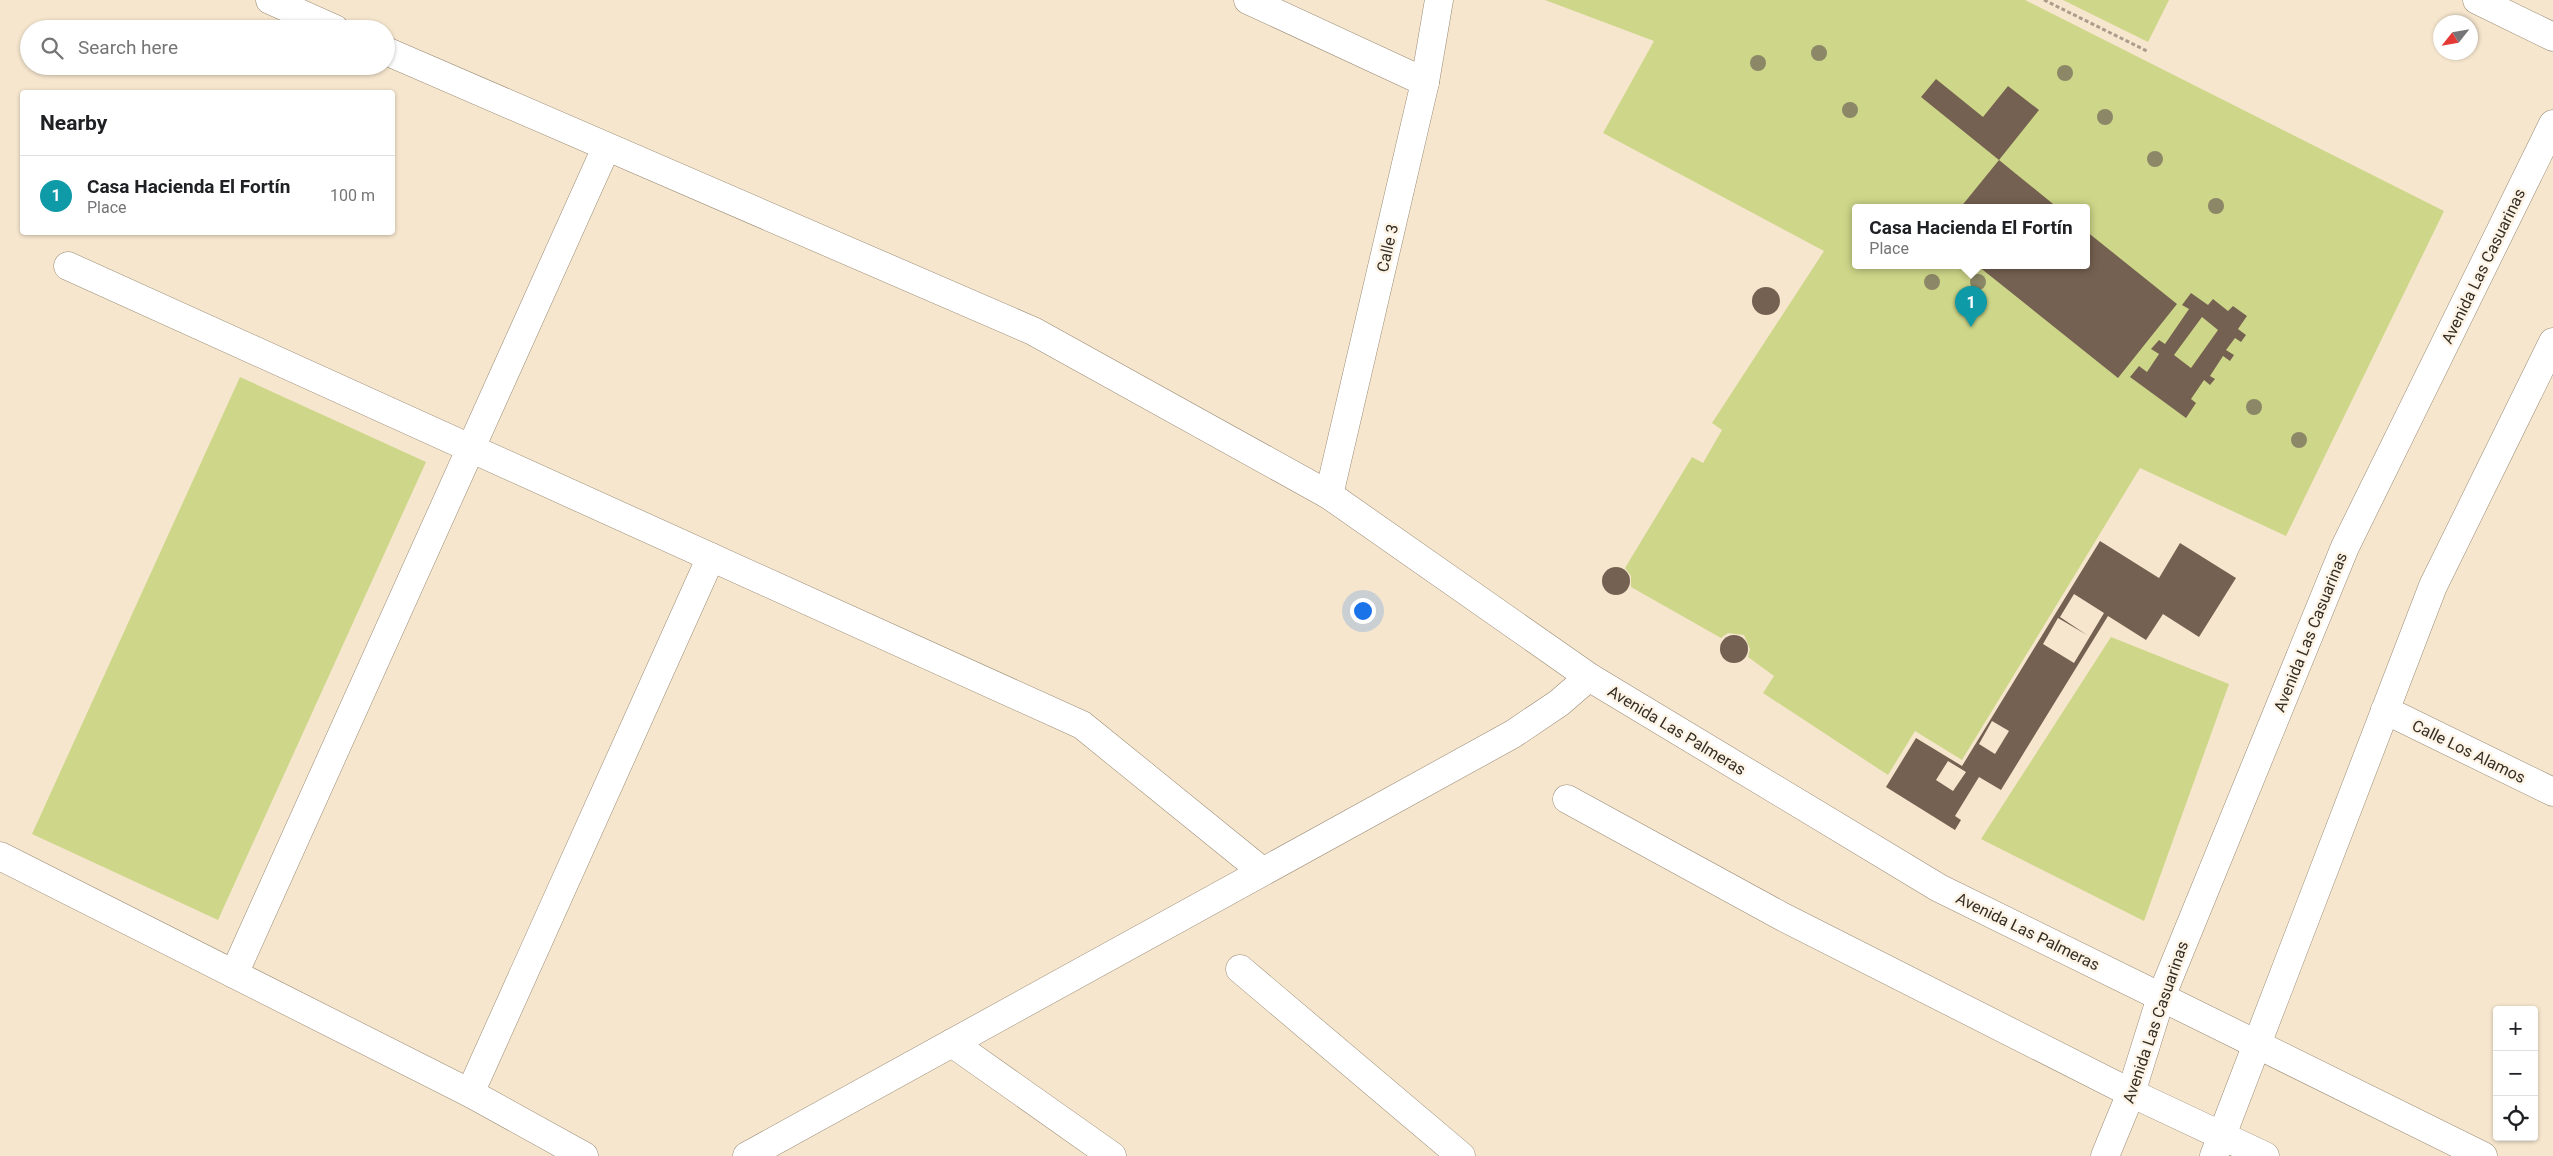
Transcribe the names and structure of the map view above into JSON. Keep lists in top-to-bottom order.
{
  "streets": {
    "street": [
      "Calle 3",
      "Avenida Las Casuarinas",
      "Avenida Las Palmeras",
      "Calle Los Alamos"
    ]
  },
  "crossings": [
    ["Calle 3", "Avenida Las Palmeras"],
    ["Avenida Las Casuarinas", "Avenida Las Palmeras"]
  ],
  "north": "bottom left",
  "page": {
    "search": "Search here",
    "heading": "Nearby",
    "list": [
      {
        "mark": "1",
        "name": "Casa Hacienda El Fortín",
        "note": "Place",
        "value": "100 m"
      }
    ],
    "popup": ["Casa Hacienda El Fortín", "Place"],
    "pins": "1",
    "map_buttons": ["+", "−"]
  }
}
